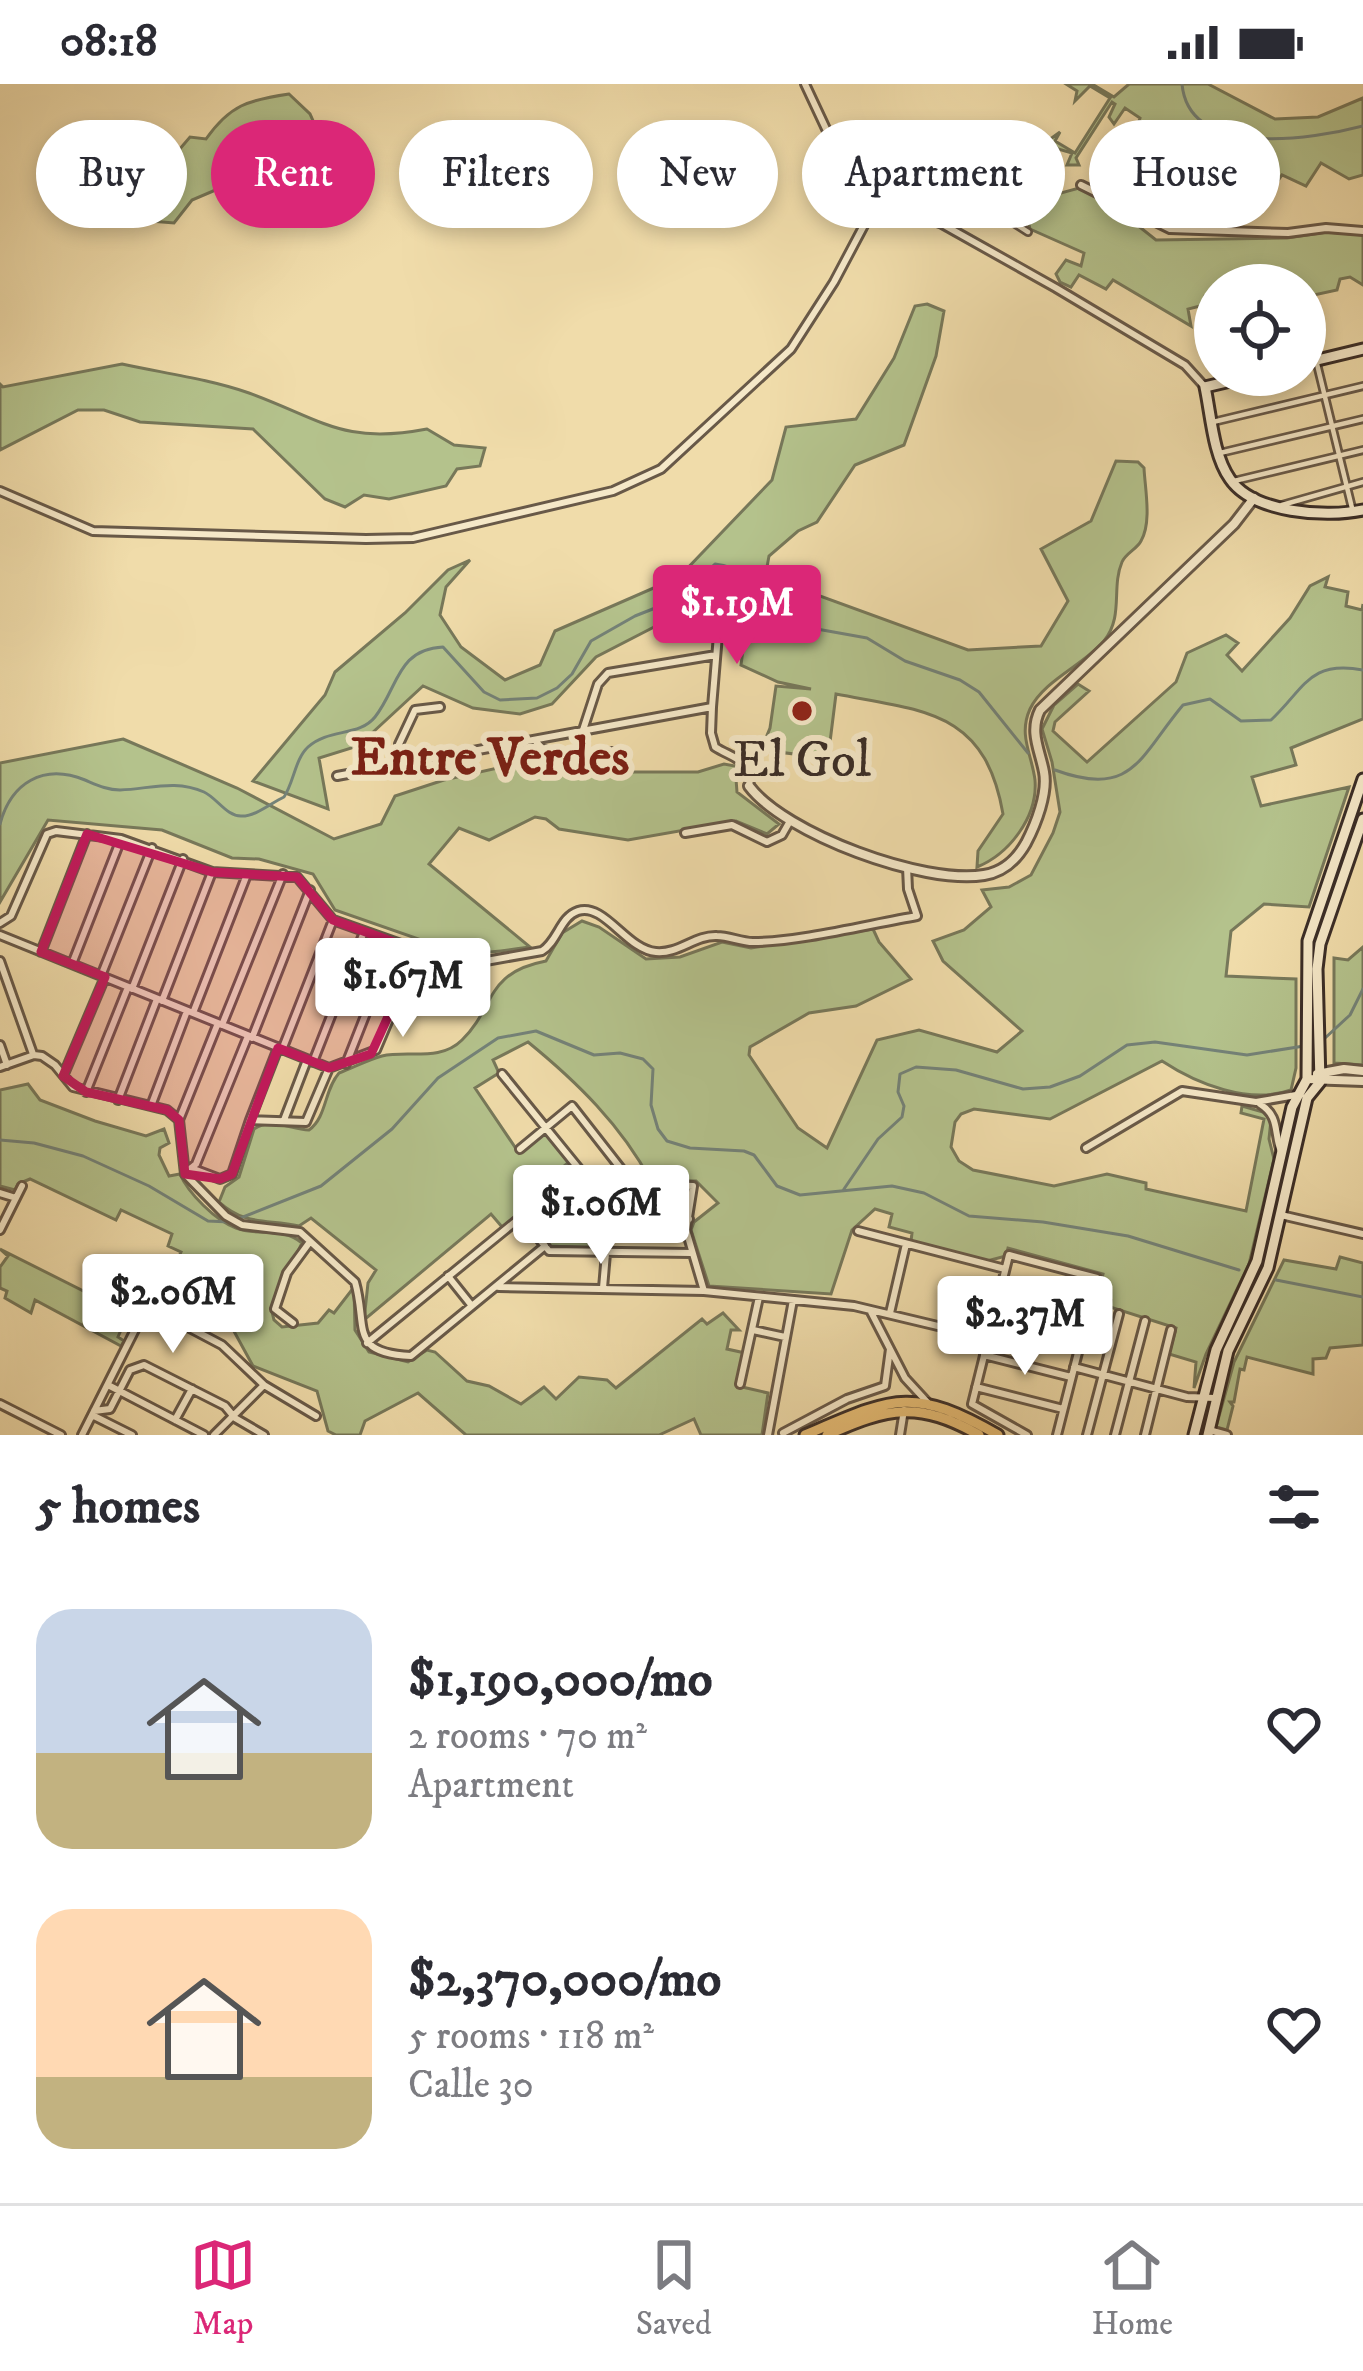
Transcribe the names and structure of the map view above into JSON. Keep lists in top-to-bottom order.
{
  "districts": ["Entre Verdes"],
  "places": ["El Gol"],
  "page": {
    "status": "08:18",
    "chip": [
      "Buy",
      "Rent",
      "Filters",
      "New",
      "Apartment",
      "House"
    ],
    "price": [
      "$1.19M",
      "$1.67M",
      "$1.06M",
      "$2.06M",
      "$2.37M"
    ],
    "heading": "5 homes",
    "list": [
      {
        "name": "$1,190,000/mo",
        "note": "2 rooms · 70 m² · Apartment"
      },
      {
        "name": "$2,370,000/mo",
        "note": "5 rooms · 118 m² · Calle 30"
      }
    ],
    "tabs": ["Map", "Saved", "Home"]
  }
}
